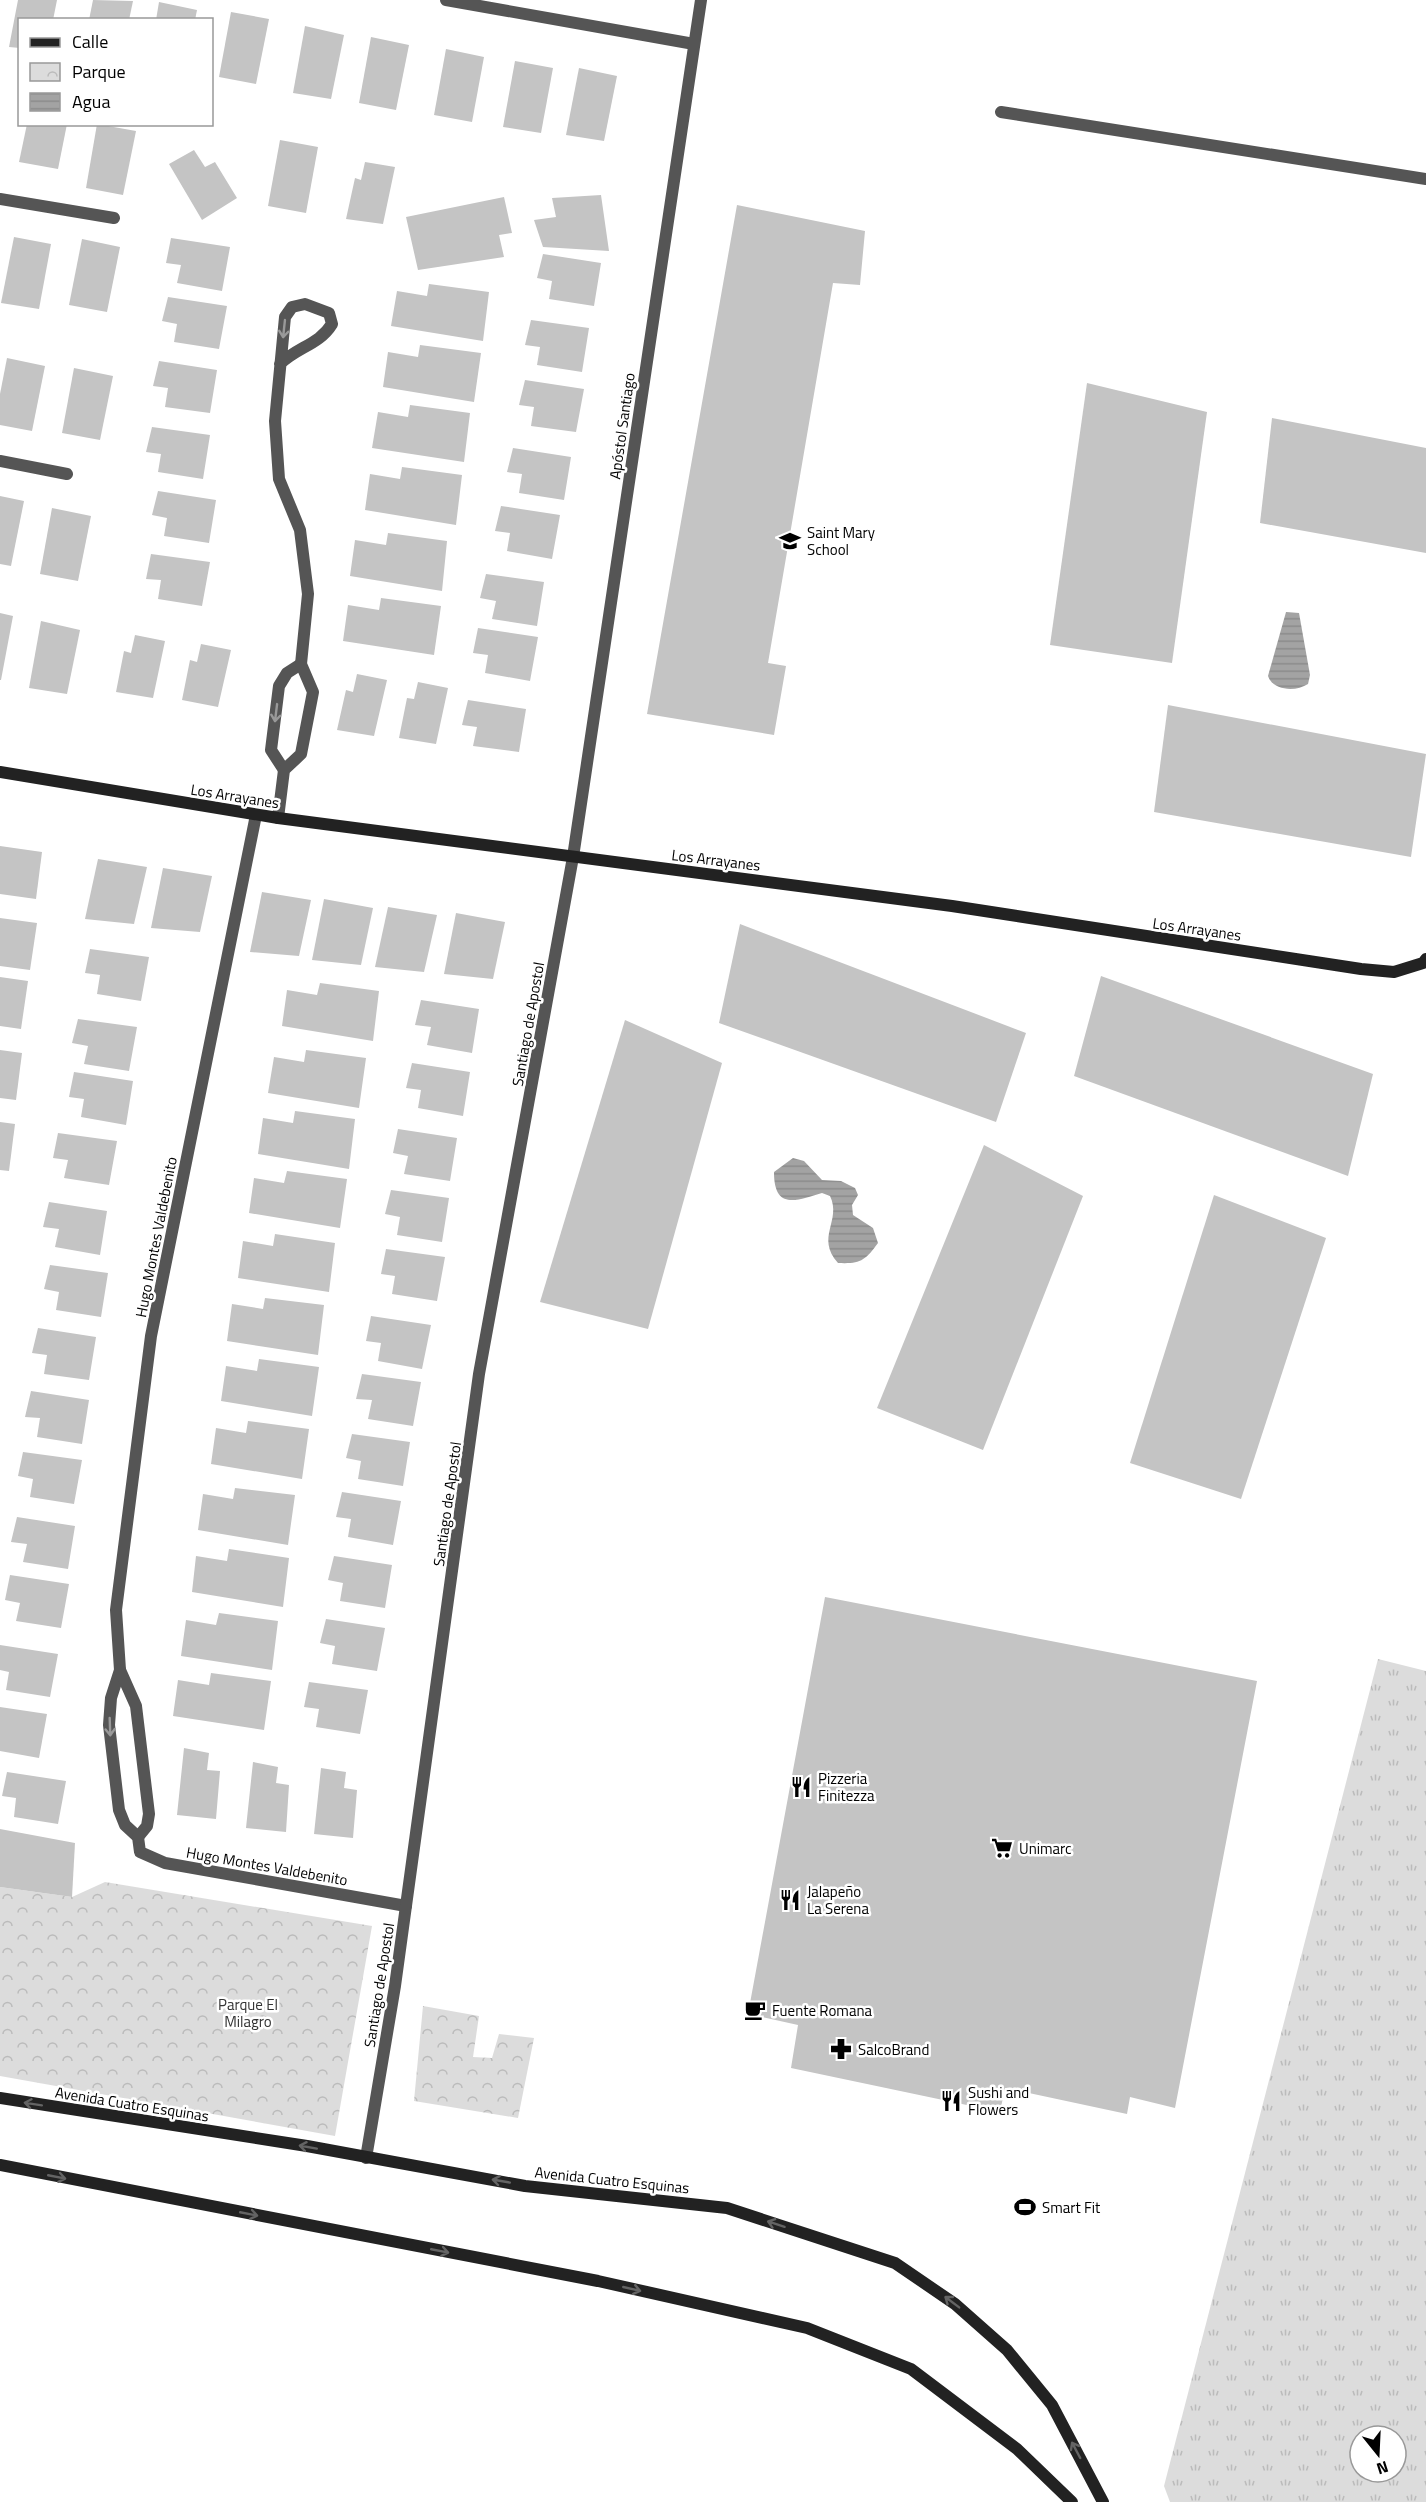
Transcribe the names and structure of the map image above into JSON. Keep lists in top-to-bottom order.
{
  "streets": {
    "main road": ["Los Arrayanes", "Avenida Cuatro Esquinas"],
    "street": ["Apóstol Santiago", "Santiago de Apostol", "Hugo Montes Valdebenito"]
  },
  "crossings": [
    ["Apóstol Santiago", "Los Arrayanes"],
    ["Apóstol Santiago", "Santiago de Apostol"],
    ["Los Arrayanes", "Santiago de Apostol"],
    ["Los Arrayanes", "Hugo Montes Valdebenito"],
    ["Santiago de Apostol", "Hugo Montes Valdebenito"],
    ["Santiago de Apostol", "Avenida Cuatro Esquinas"]
  ],
  "parks": ["Parque El Milagro"],
  "places": {
    "school or university": ["Saint Mary School"],
    "restaurant": ["Pizzeria Finitezza", "Jalapeño La Serena", "Sushi and Flowers"],
    "supermarket": ["Unimarc"],
    "cafe": ["Fuente Romana"],
    "pharmacy": ["SalcoBrand"],
    "sports": ["Smart Fit"]
  },
  "legend": ["Calle", "Parque", "Agua"],
  "north": "bottom"
}
